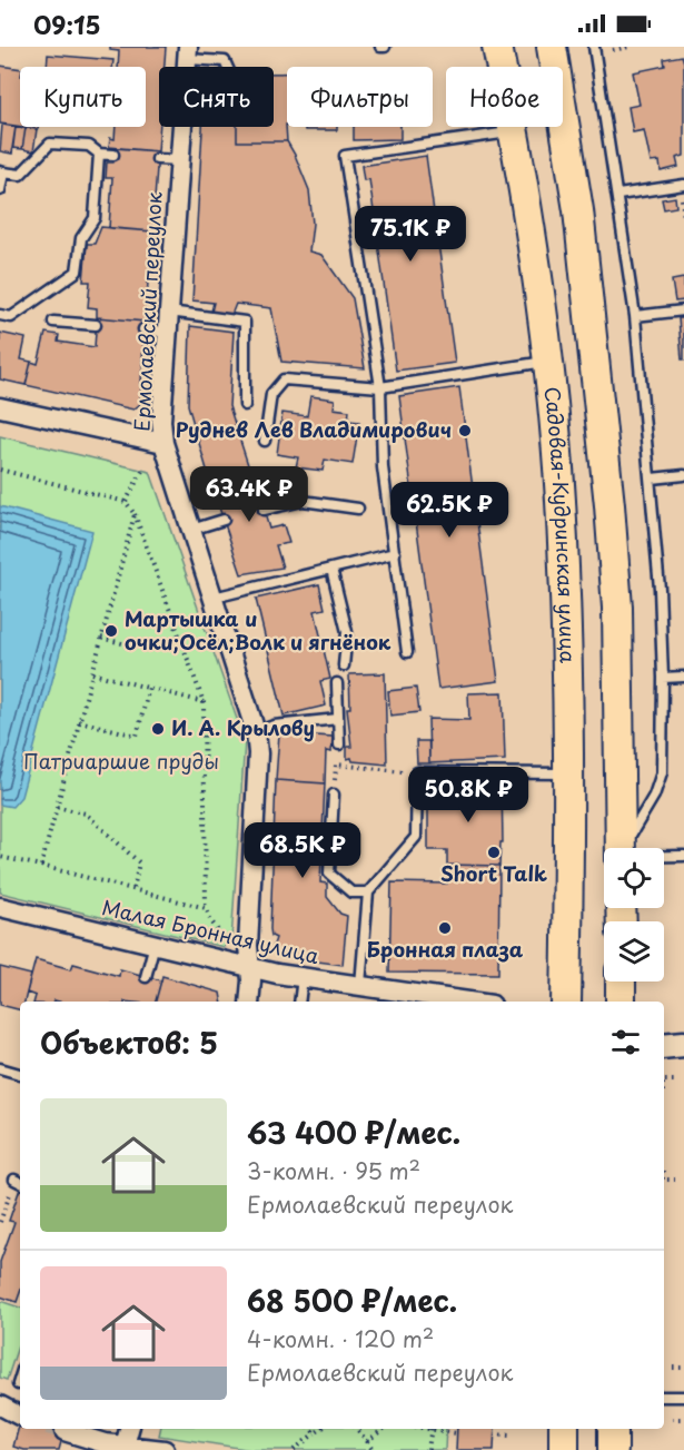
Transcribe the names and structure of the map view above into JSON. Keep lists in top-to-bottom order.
{
  "streets": {
    "main road": ["Садовая-Кудринская улица"],
    "street": ["Ермолаевский переулок", "Малая Бронная улица"]
  },
  "crossings": [
    ["Ермолаевский переулок", "Малая Бронная улица"]
  ],
  "parks": ["Патриаршие пруды"],
  "places": [
    "Руднев Лев Владимирович",
    "Мартышка и очки;Осёл;Волк и ягнёнок",
    "И. А. Крылову",
    "Short Talk",
    "Бронная плаза"
  ],
  "page": {
    "status": "09:15",
    "chip": [
      "Купить",
      "Снять",
      "Фильтры",
      "Новое"
    ],
    "price": [
      "75.1K ₽",
      "63.4K ₽",
      "62.5K ₽",
      "50.8K ₽",
      "68.5K ₽"
    ],
    "heading": "Объектов: 5",
    "list": [
      {
        "name": "63 400 ₽/мес.",
        "note": "3-комн. · 95 m² · Ермолаевский переулок"
      },
      {
        "name": "68 500 ₽/мес.",
        "note": "4-комн. · 120 m² · Ермолаевский переулок"
      }
    ]
  }
}
